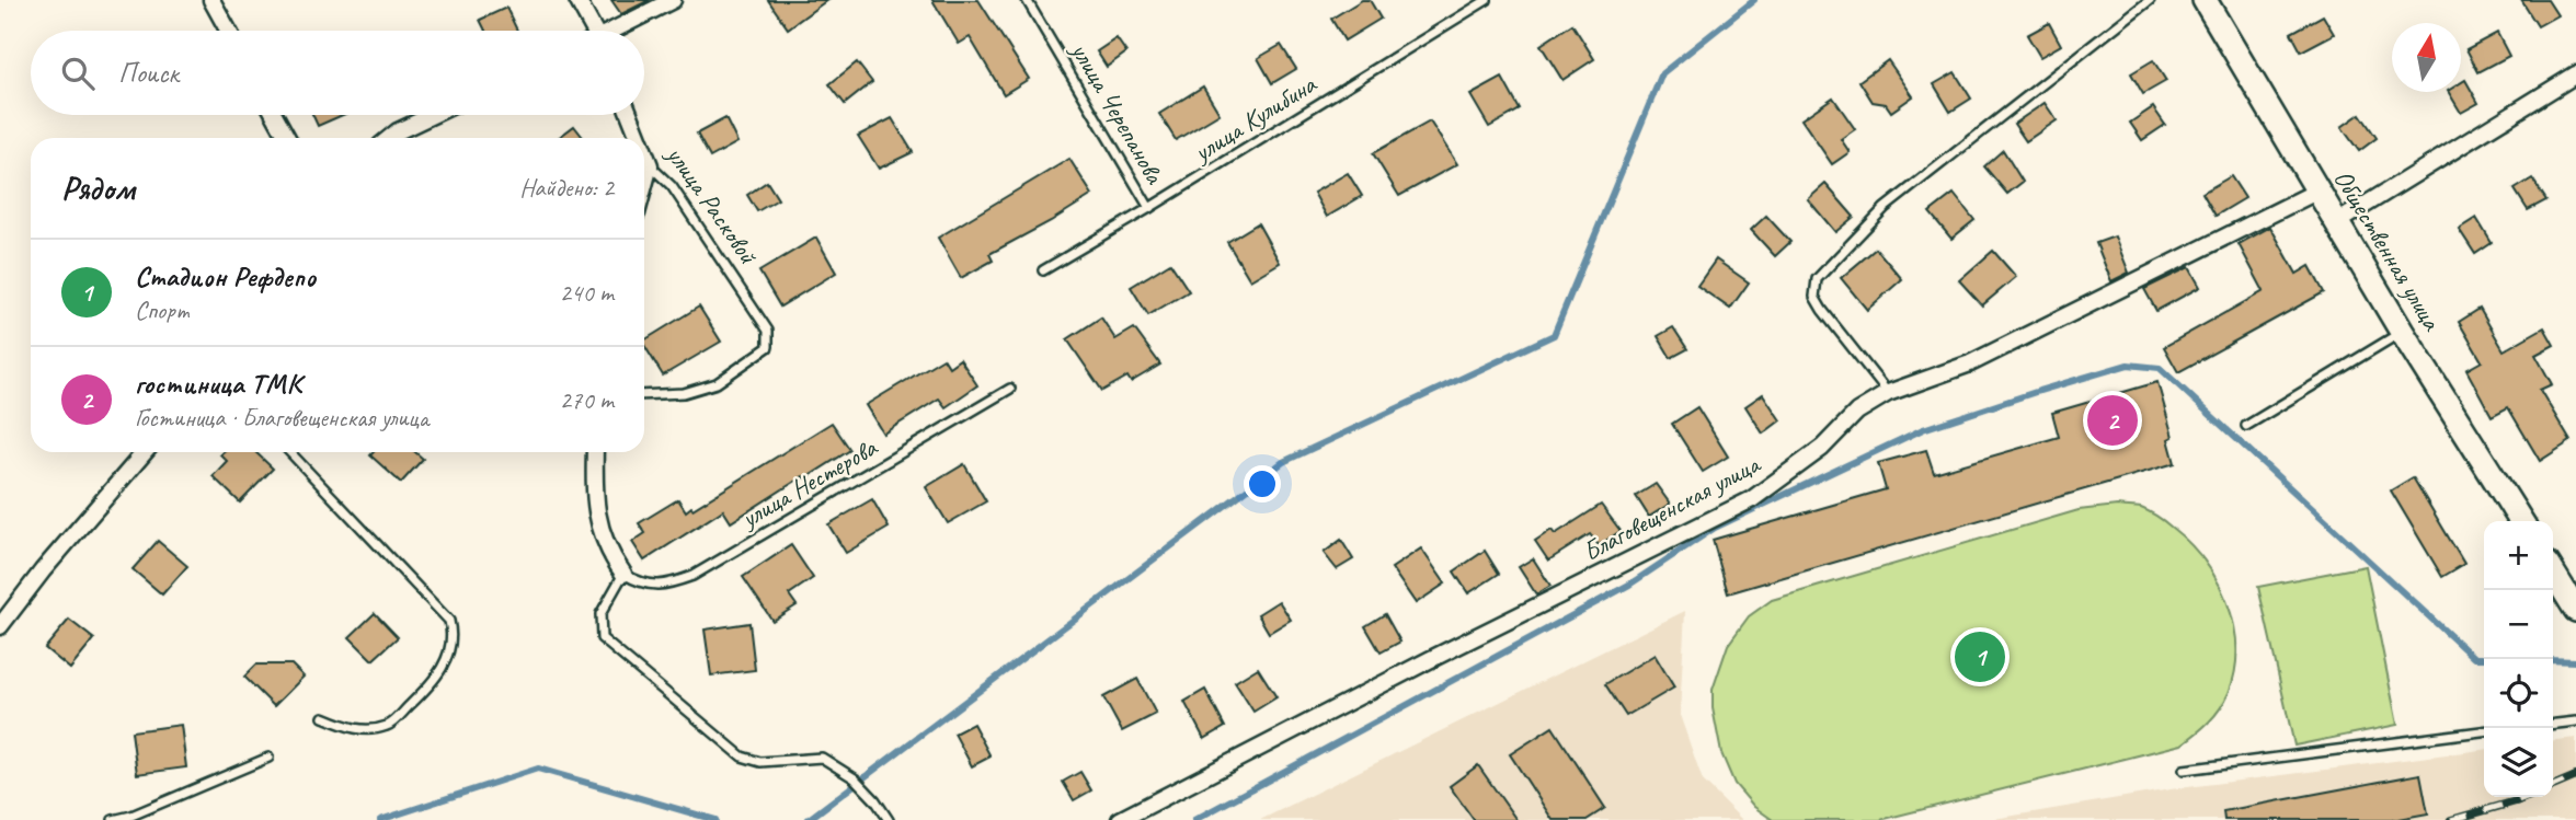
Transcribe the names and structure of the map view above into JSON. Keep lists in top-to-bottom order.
{
  "streets": {
    "main road": ["Общественная улица"],
    "street": ["улица Расковой", "Благовещенская улица"],
    "lane": ["улица Черепанова", "улица Кулибина", "улица Нестерова"]
  },
  "crossings": [
    ["улица Черепанова", "улица Кулибина"],
    ["Общественная улица", "Благовещенская улица"]
  ],
  "north": "top",
  "page": {
    "search": "Поиск",
    "heading": ["Рядом", "Найдено: 2"],
    "list": [
      {
        "mark": "1",
        "name": "Стадион Рефдепо",
        "note": "Спорт",
        "value": "240 m"
      },
      {
        "mark": "2",
        "name": "гостиница ТМК",
        "note": "Гостиница · Благовещенская улица",
        "value": "270 m"
      }
    ],
    "pins": ["2", "1"],
    "map_buttons": ["+", "−"]
  }
}
